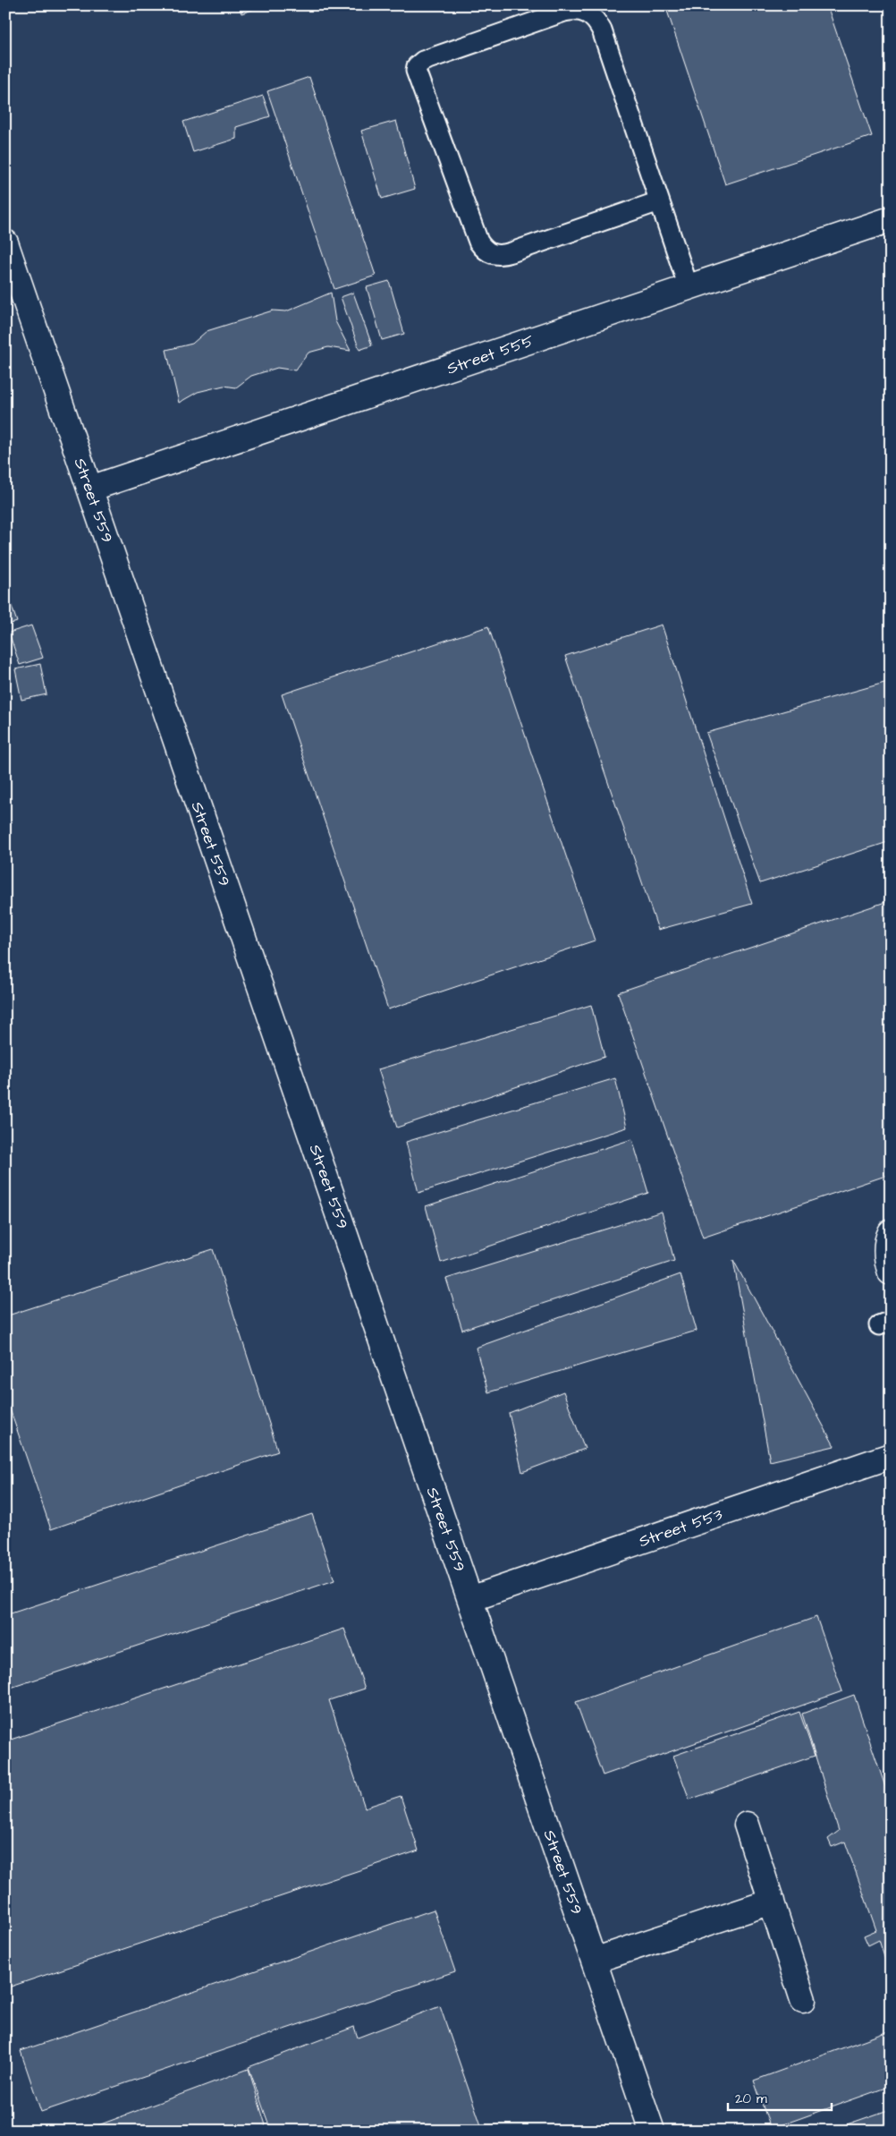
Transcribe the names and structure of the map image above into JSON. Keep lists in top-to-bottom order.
{
  "streets": {
    "street": ["Street 555", "Street 559", "Street 553"]
  },
  "crossings": [
    ["Street 555", "Street 559"],
    ["Street 559", "Street 553"]
  ],
  "scale_bar": "20 m"
}
